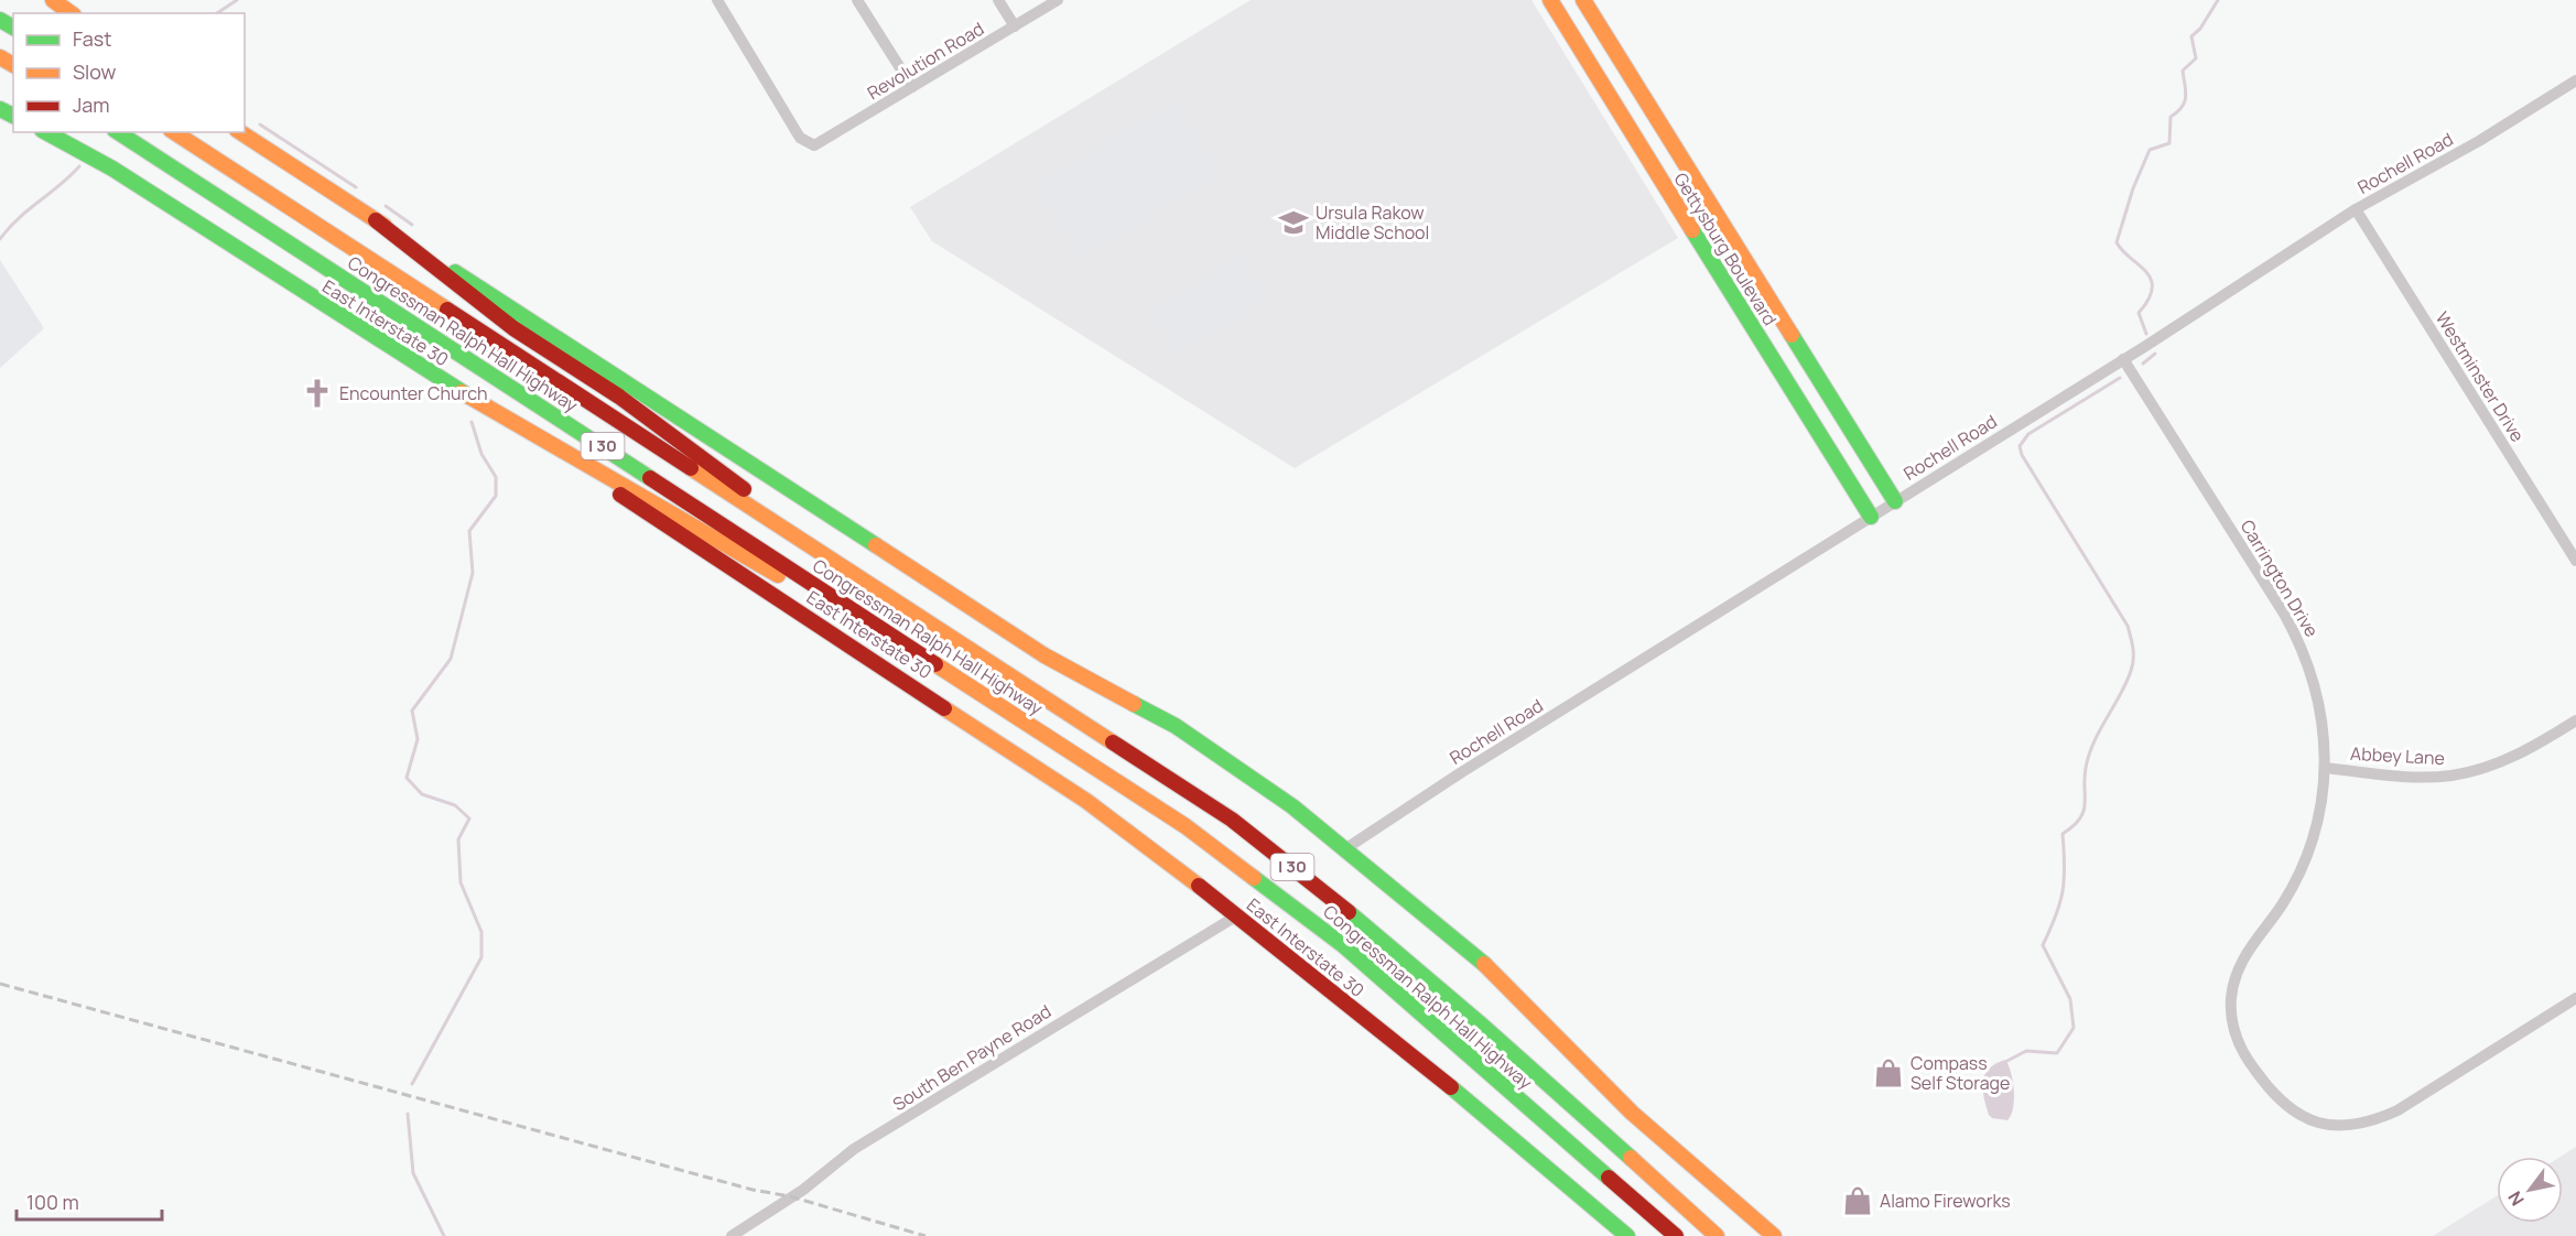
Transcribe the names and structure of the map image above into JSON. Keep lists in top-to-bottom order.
{
  "streets": {
    "main road": [
      "Gettysburg Boulevard",
      "East Interstate 30",
      "Congressman Ralph Hall Highway",
      "I 30"
    ],
    "street": [
      "Revolution Road",
      "Rochell Road",
      "Westminster Drive",
      "Carrington Drive",
      "Abbey Lane",
      "South Ben Payne Road"
    ]
  },
  "crossings": [
    ["Rochell Road", "Gettysburg Boulevard"],
    ["Rochell Road", "Westminster Drive"],
    ["Rochell Road", "Carrington Drive"],
    ["East Interstate 30", "South Ben Payne Road"],
    ["Carrington Drive", "Abbey Lane"]
  ],
  "places": {
    "school or university": ["Ursula Rakow Middle School"],
    "church": ["Encounter Church"],
    "shop": ["Compass Self Storage", "Alamo Fireworks"]
  },
  "legend": ["Fast", "Slow", "Jam"],
  "scale_bar": "100 m",
  "north": "bottom left"
}
